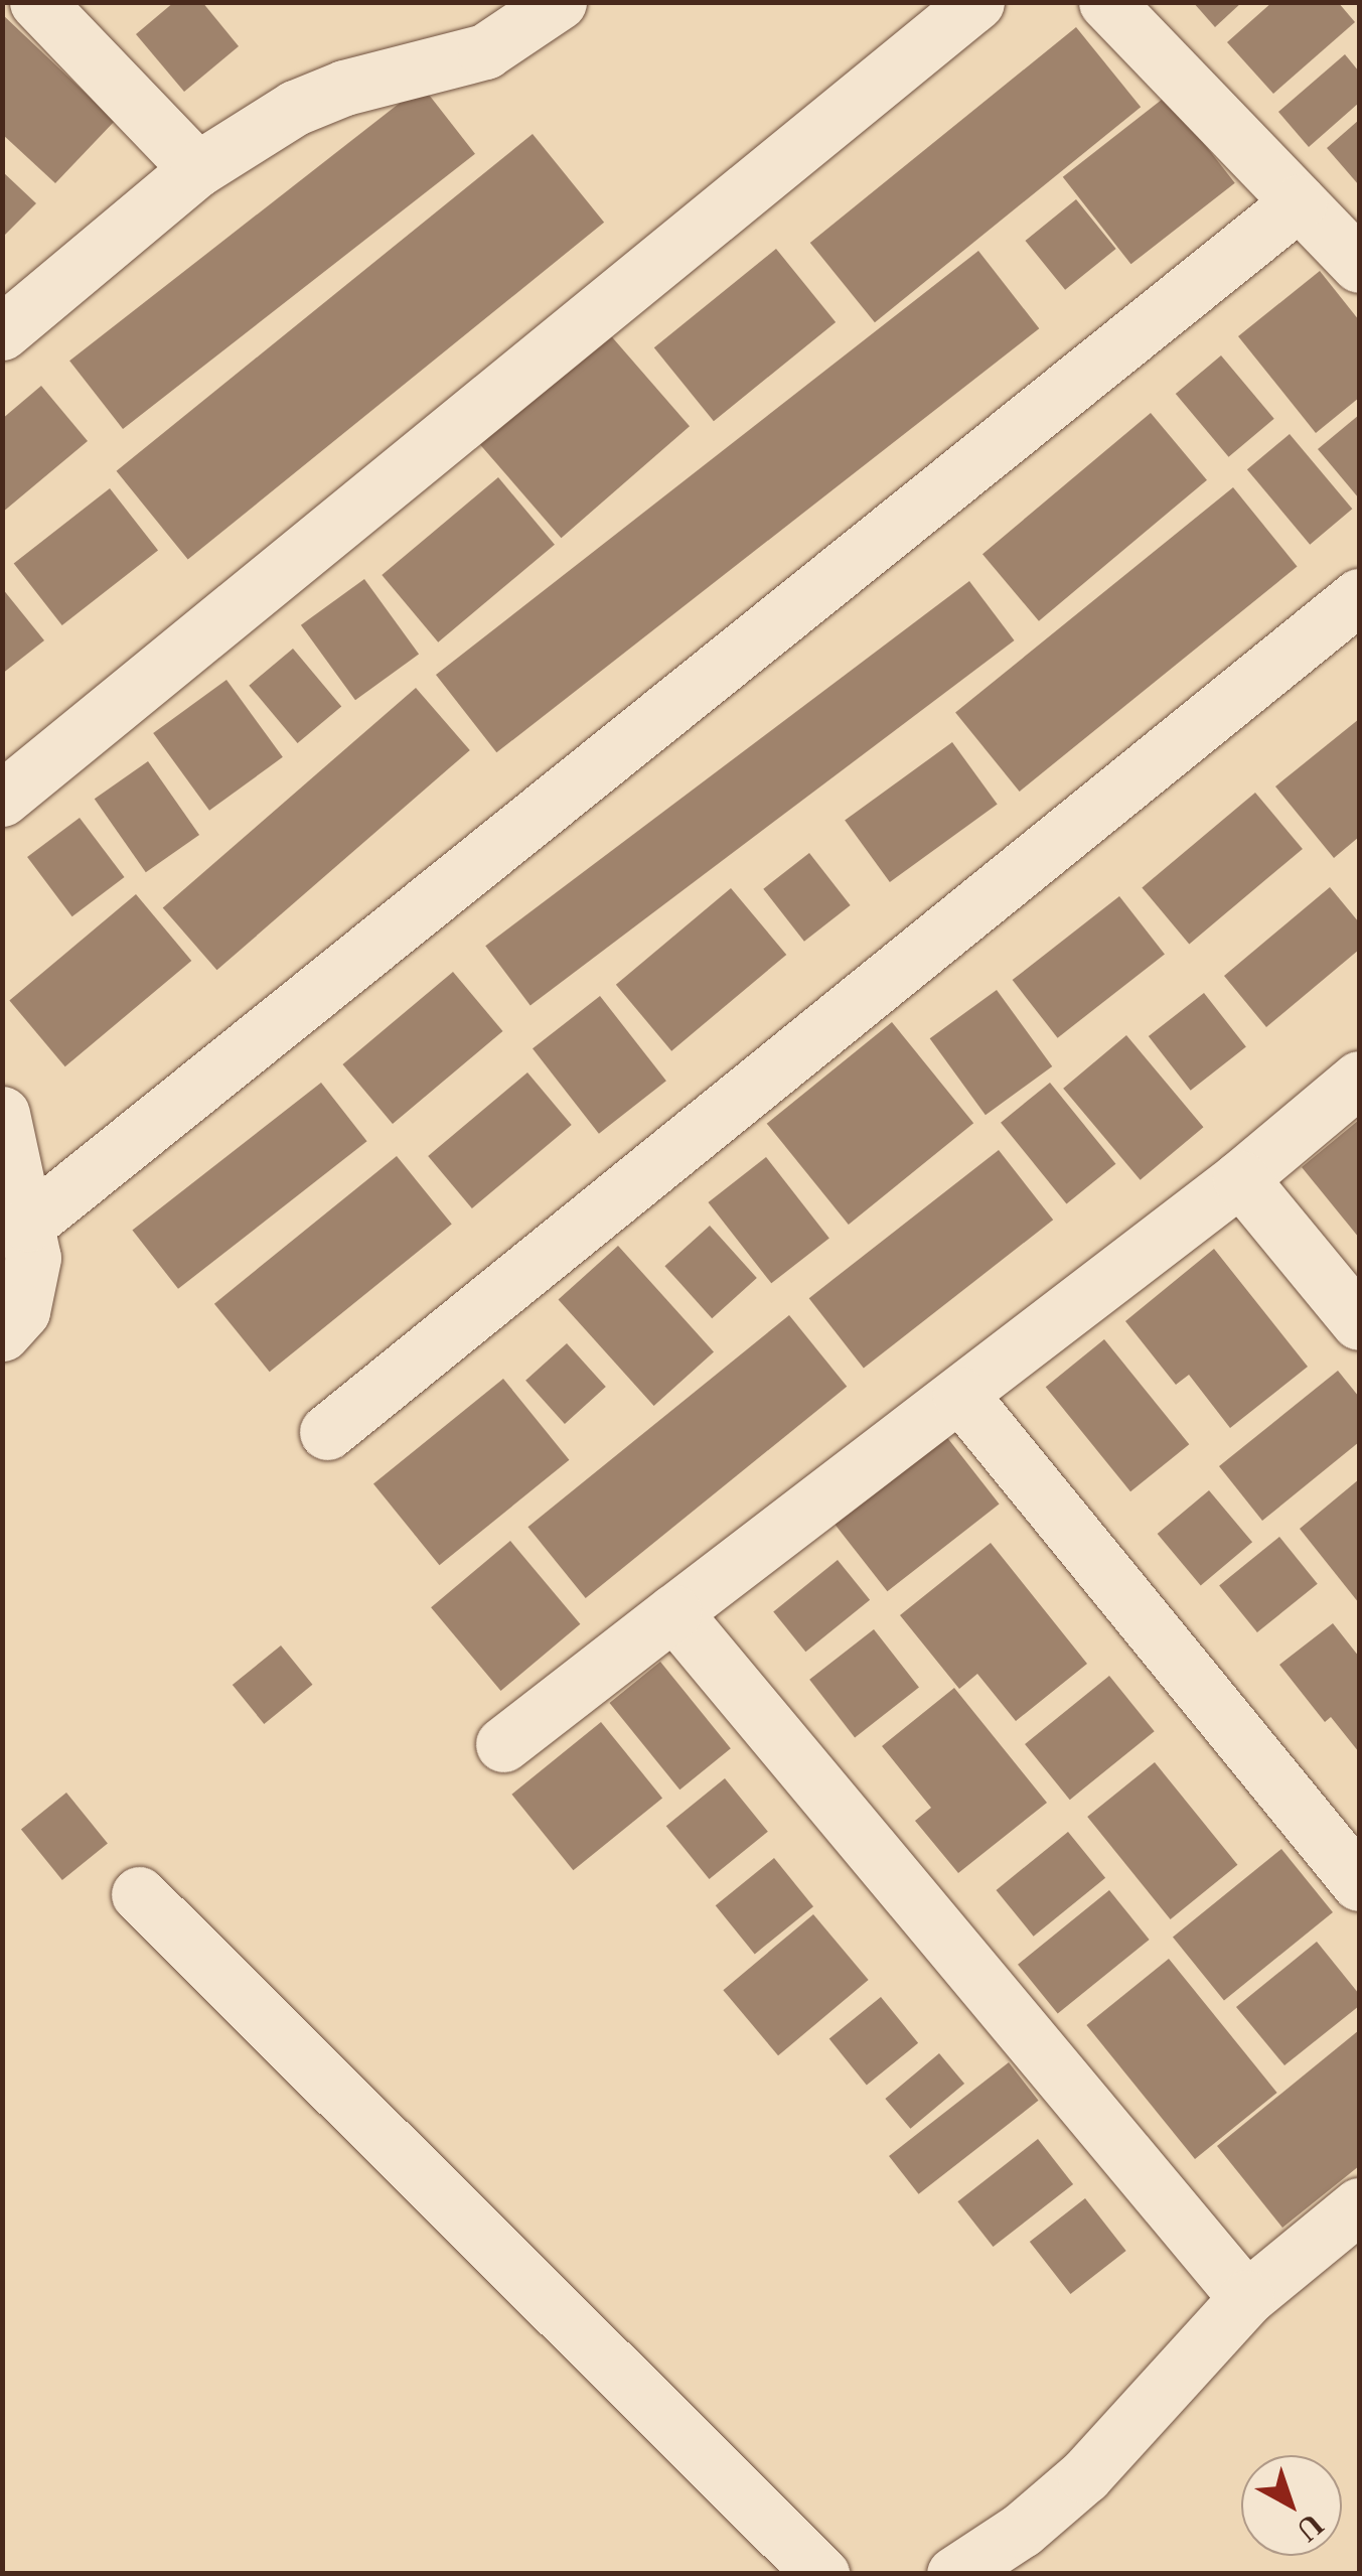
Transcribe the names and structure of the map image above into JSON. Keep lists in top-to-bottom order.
{
  "north": "bottom right"
}
